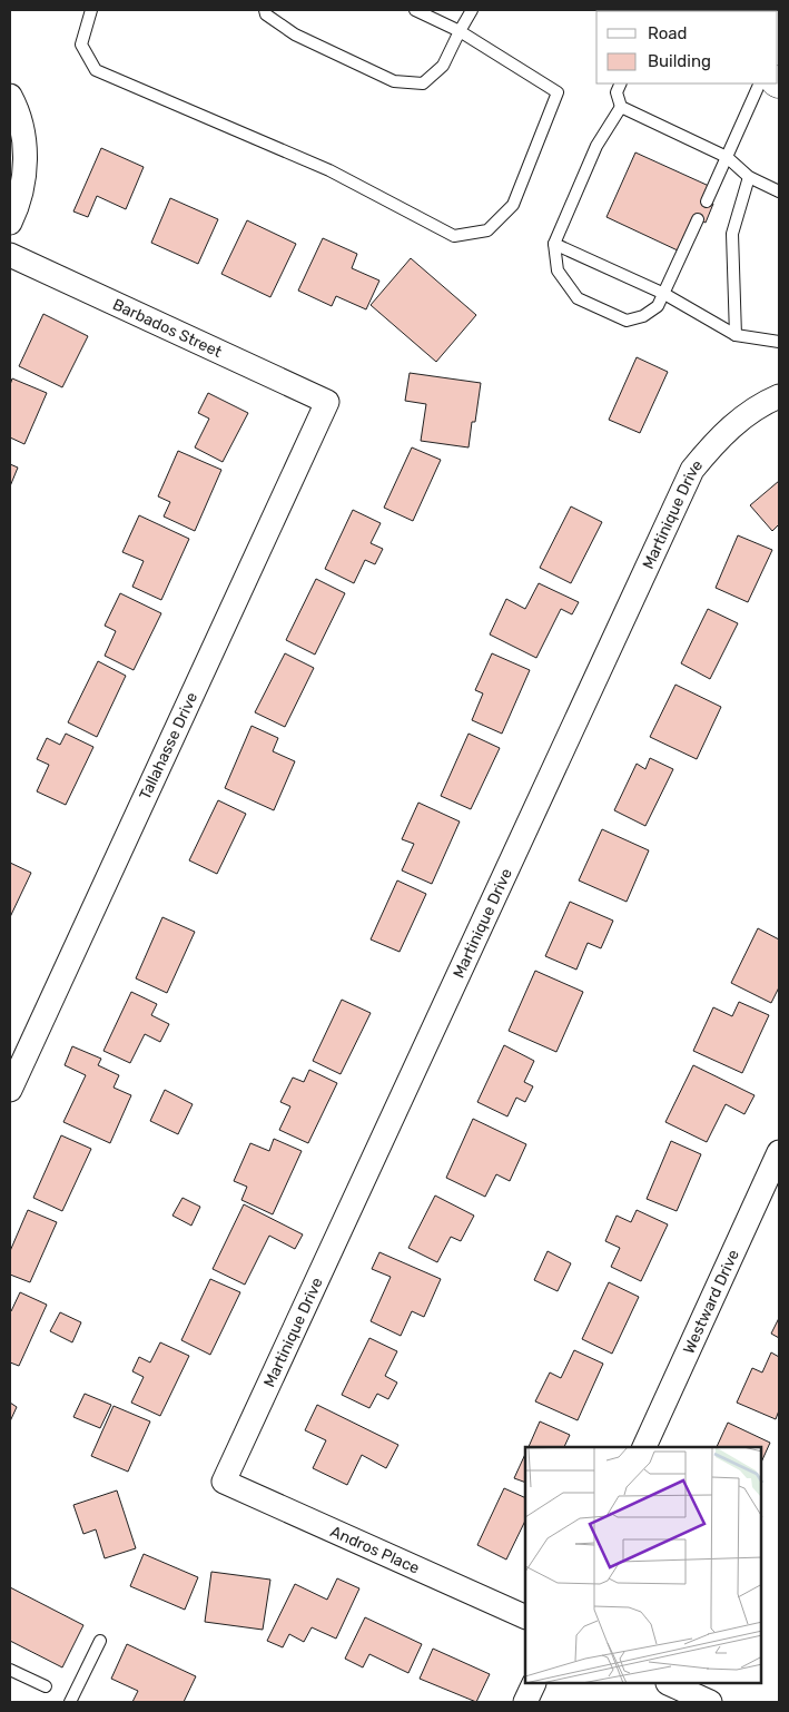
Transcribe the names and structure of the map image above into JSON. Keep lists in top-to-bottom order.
{
  "streets": {
    "street": [
      "Barbados Street",
      "Martinique Drive",
      "Tallahasse Drive",
      "Westward Drive",
      "Andros Place"
    ]
  },
  "crossings": [
    ["Barbados Street", "Tallahasse Drive"],
    ["Martinique Drive", "Andros Place"]
  ],
  "legend": ["Road", "Building"]
}
